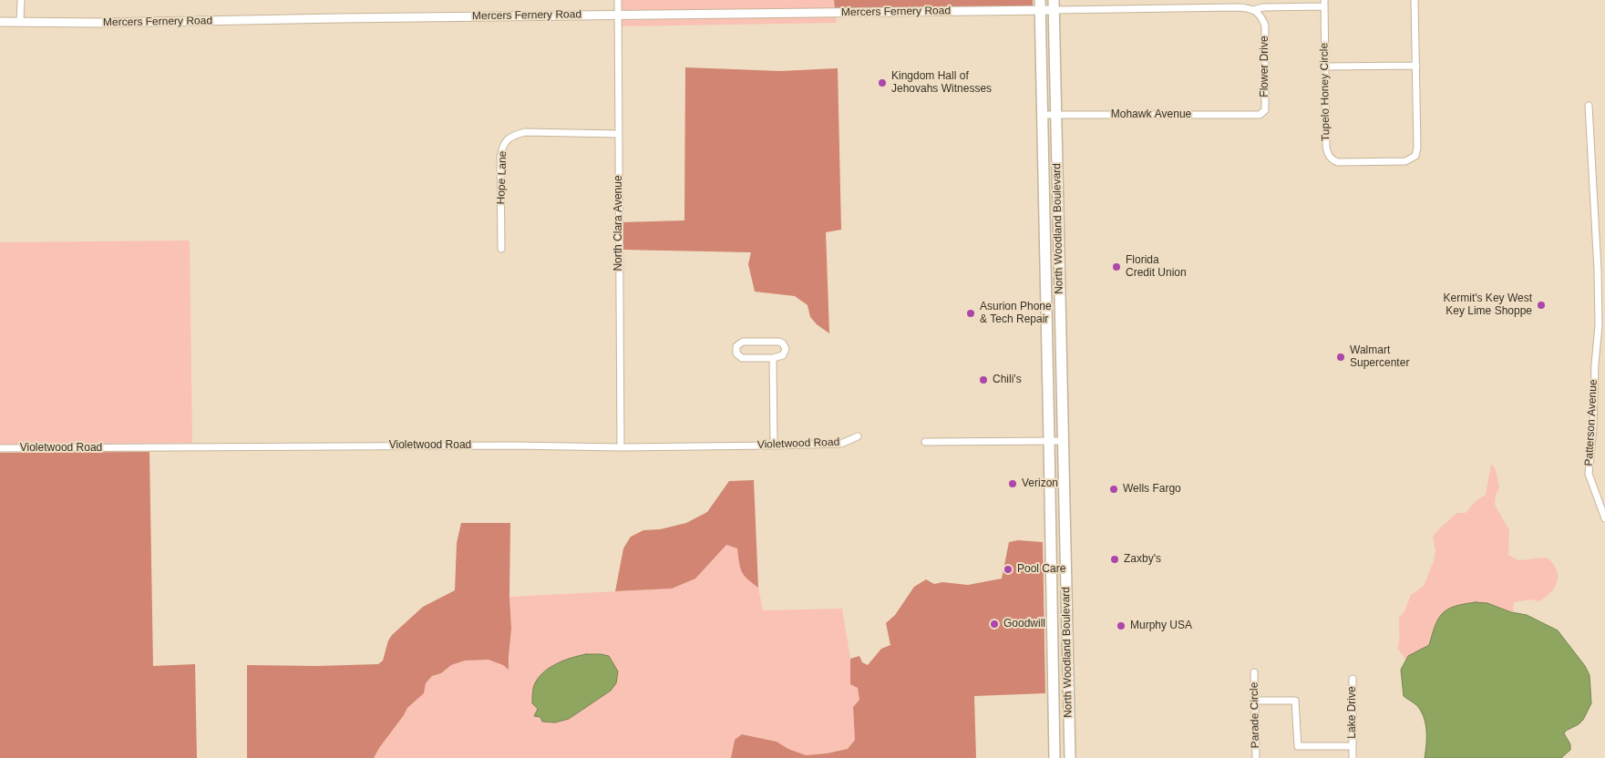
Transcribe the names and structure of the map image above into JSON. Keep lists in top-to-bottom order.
{
  "streets": {
    "main road": ["North Woodland Boulevard"],
    "street": [
      "Mercers Fernery Road",
      "Flower Drive",
      "Tupelo Honey Circle",
      "Mohawk Avenue",
      "Hope Lane",
      "North Clara Avenue",
      "Patterson Avenue",
      "Violetwood Road",
      "Lake Drive",
      "Parade Circle"
    ]
  },
  "crossings": [
    ["Mercers Fernery Road", "North Clara Avenue"],
    ["Mercers Fernery Road", "North Woodland Boulevard"],
    ["Flower Drive", "Mohawk Avenue"],
    ["Mohawk Avenue", "North Woodland Boulevard"],
    ["Hope Lane", "North Clara Avenue"],
    ["North Clara Avenue", "Violetwood Road"],
    ["Lake Drive", "Parade Circle"]
  ],
  "places": [
    "Kingdom Hall of Jehovahs Witnesses",
    "Florida Credit Union",
    "Kermit's Key West Key Lime Shoppe",
    "Asurion Phone & Tech Repair",
    "Walmart Supercenter",
    "Chili's",
    "Verizon",
    "Wells Fargo",
    "Zaxby's",
    "Pool Care",
    "Goodwill",
    "Murphy USA"
  ]
}
